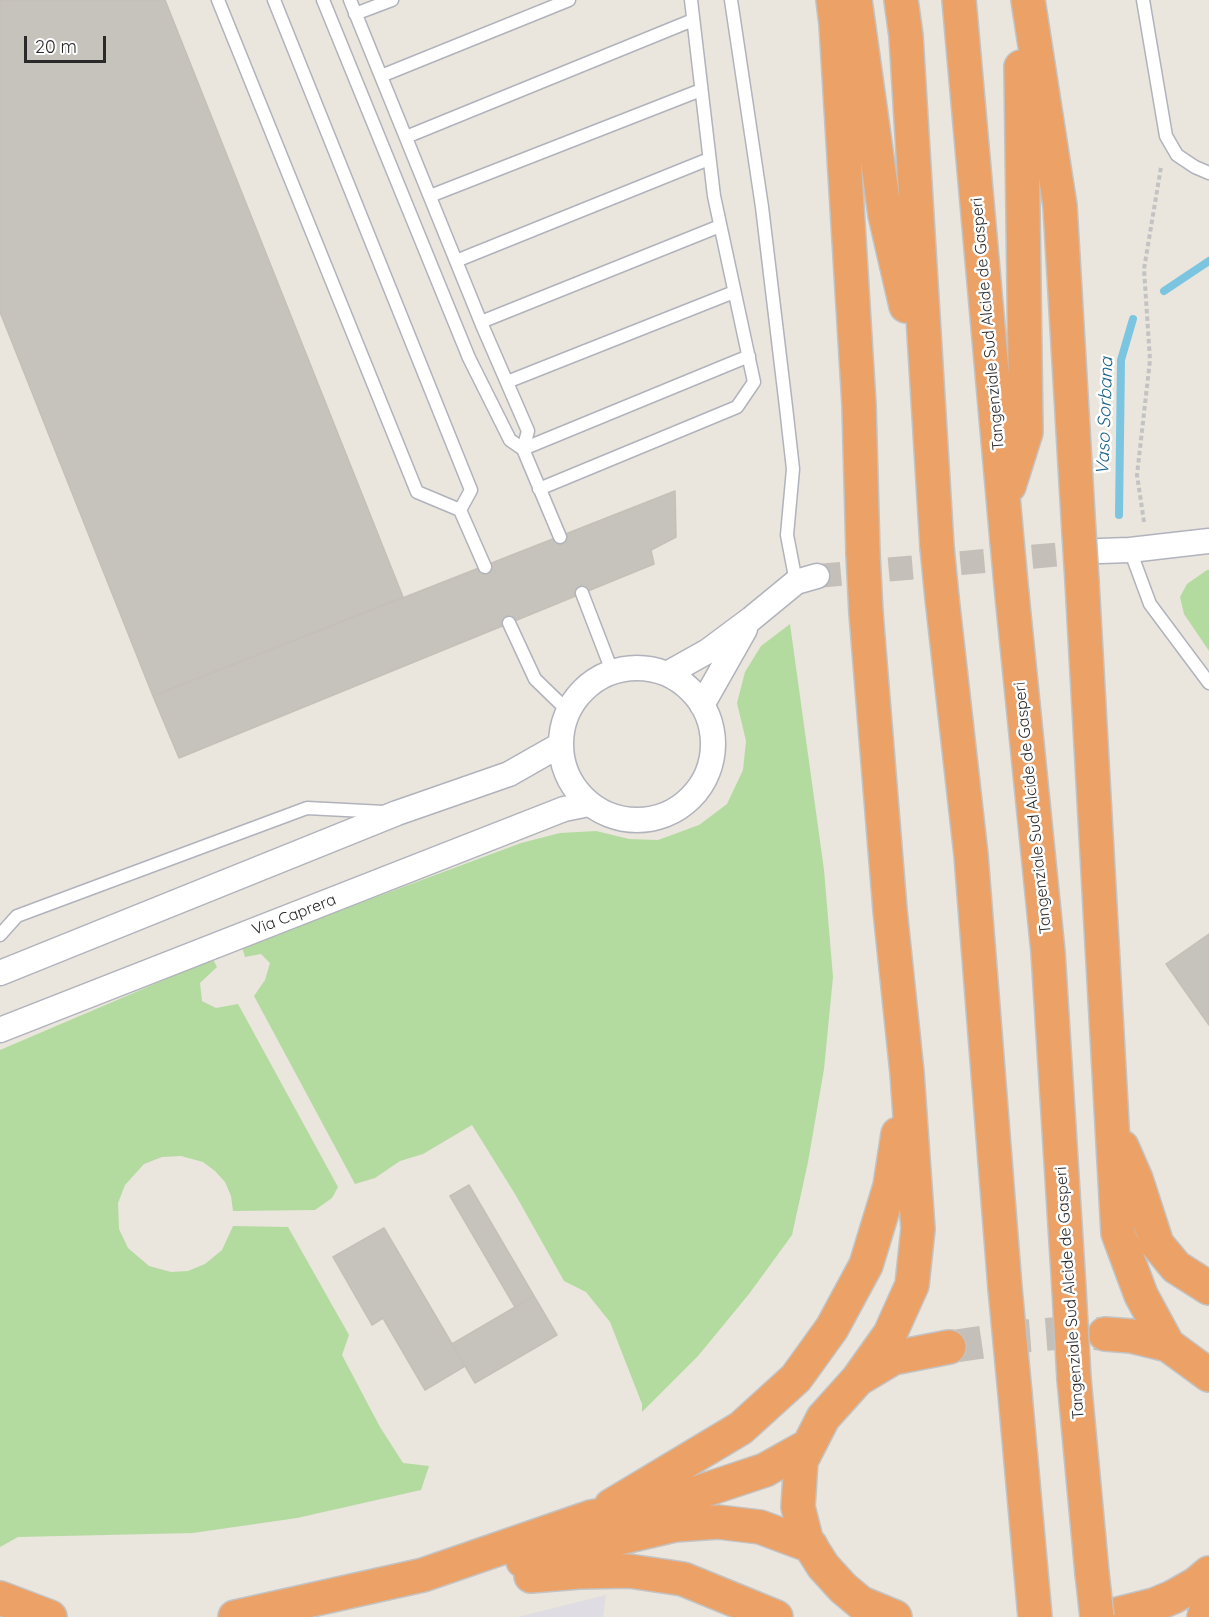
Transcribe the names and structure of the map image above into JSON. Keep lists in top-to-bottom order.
{
  "streets": {
    "highway": ["Tangenziale Sud Alcide de Gasperi"],
    "street": ["Via Caprera"]
  },
  "water": ["Vaso Sorbana"],
  "scale_bar": "20 m"
}
